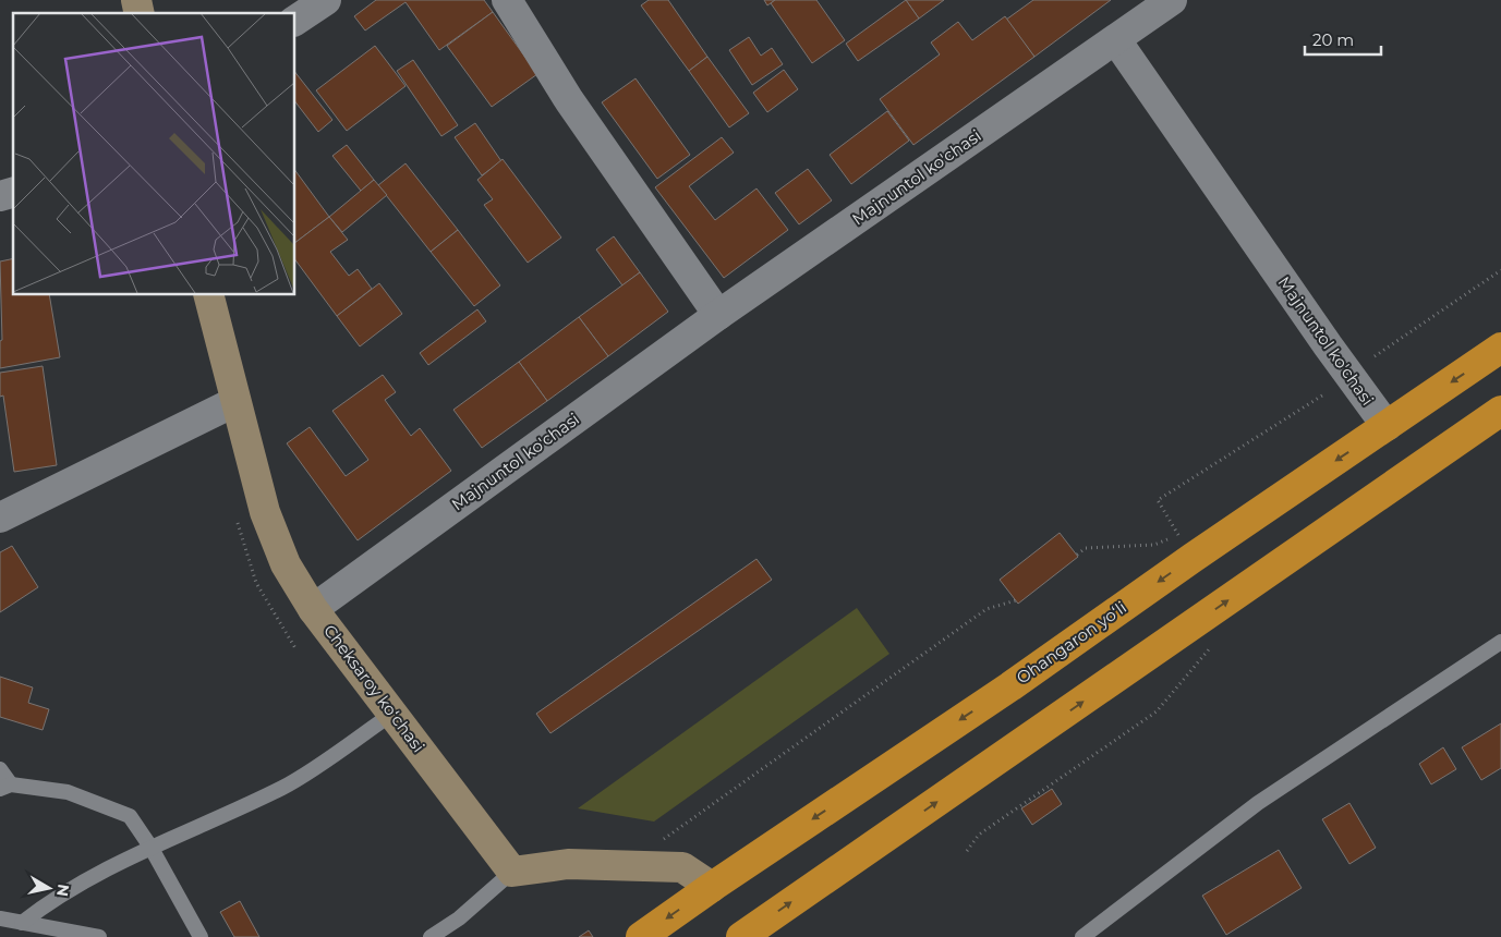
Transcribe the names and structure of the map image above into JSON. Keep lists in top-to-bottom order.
{
  "streets": {
    "highway": ["Ohangaron yoʻli"],
    "street": ["Majnuntol ko'chasi", "Cheksaroy koʻchasi"]
  },
  "crossings": [
    ["Majnuntol ko'chasi", "Ohangaron yoʻli"],
    ["Majnuntol ko'chasi", "Cheksaroy koʻchasi"]
  ],
  "scale_bar": "20 m",
  "north": "right"
}
